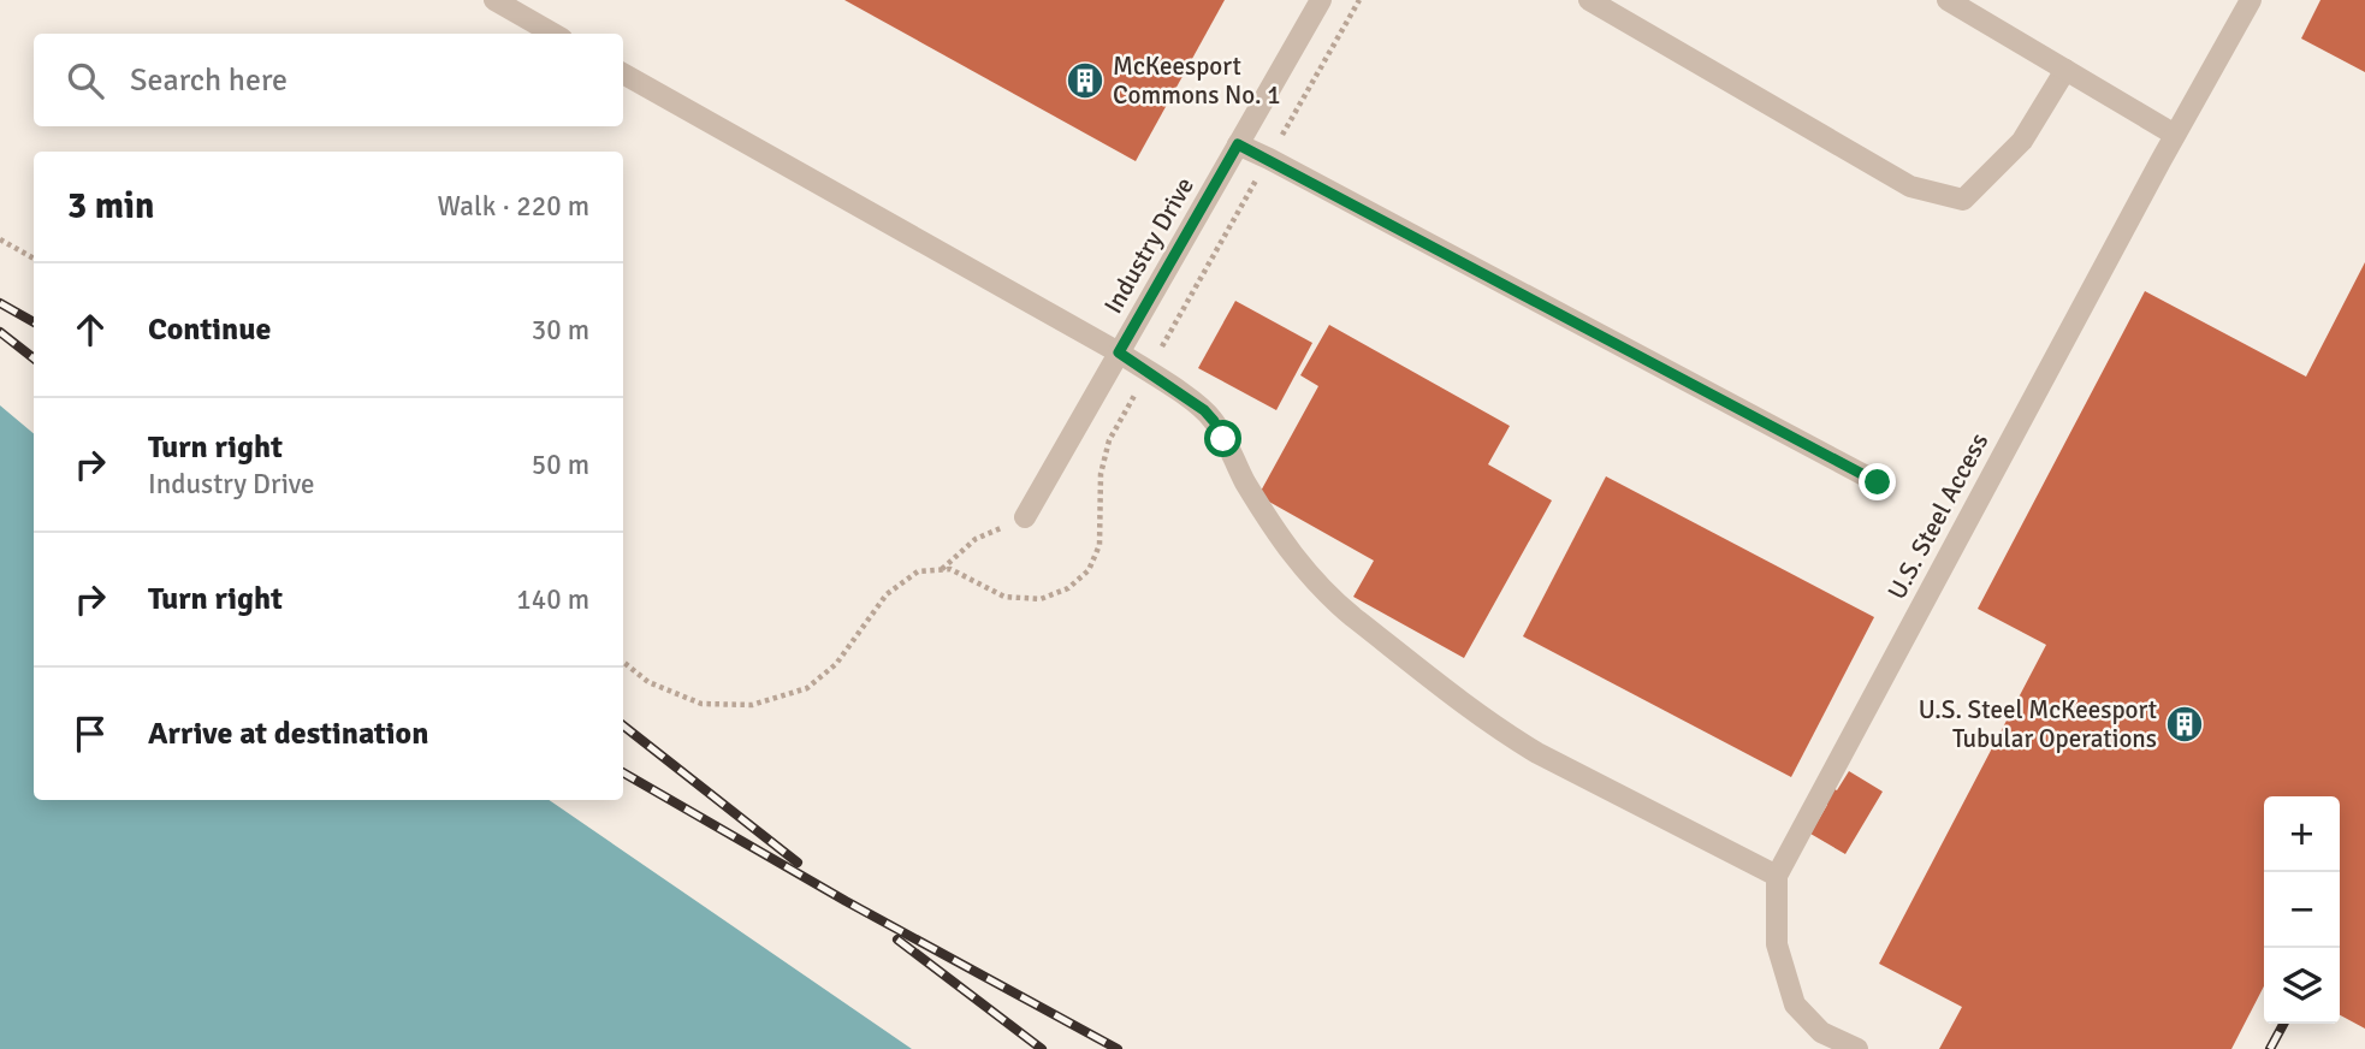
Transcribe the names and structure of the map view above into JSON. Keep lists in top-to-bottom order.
{
  "streets": {
    "street": ["Industry Drive", "U.S. Steel Access"]
  },
  "places": {
    "building": ["McKeesport Commons No. 1", "U.S. Steel McKeesport Tubular Operations"]
  },
  "page": {
    "search": "Search here",
    "heading": ["3 min", "Walk · 220 m"],
    "list": [
      ["Continue", "30 m"],
      ["Turn right", "Industry Drive", "50 m"],
      ["Turn right", "140 m"],
      "Arrive at destination"
    ],
    "map_buttons": ["+", "−"]
  }
}
